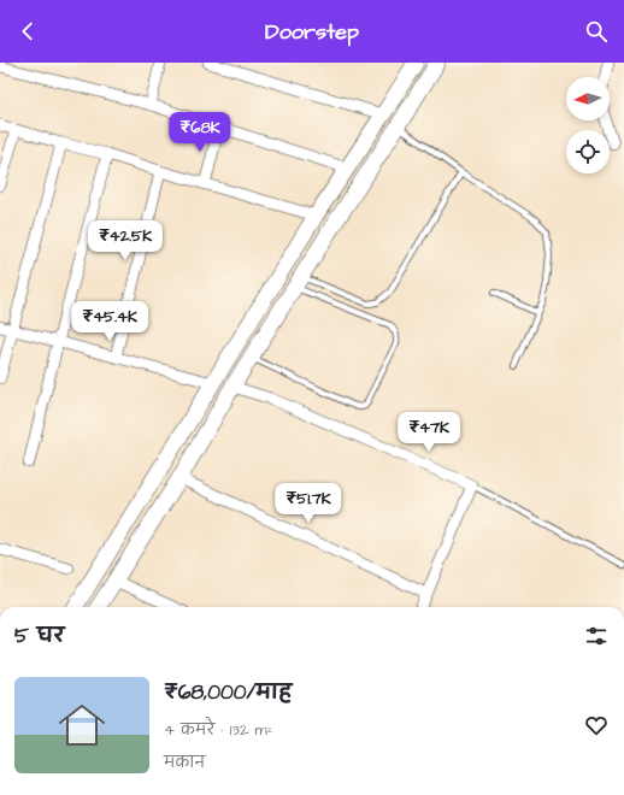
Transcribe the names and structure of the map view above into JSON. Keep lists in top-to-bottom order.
{
  "north": "left",
  "page": {
    "header": "Doorstep",
    "price": [
      "₹68K",
      "₹42.5K",
      "₹45.4K",
      "₹47K",
      "₹51.7K"
    ],
    "heading": "5 घर",
    "list": [
      {
        "name": "₹68,000/माह",
        "note": "4 कमरे · 132 m² · मकान"
      }
    ]
  }
}
